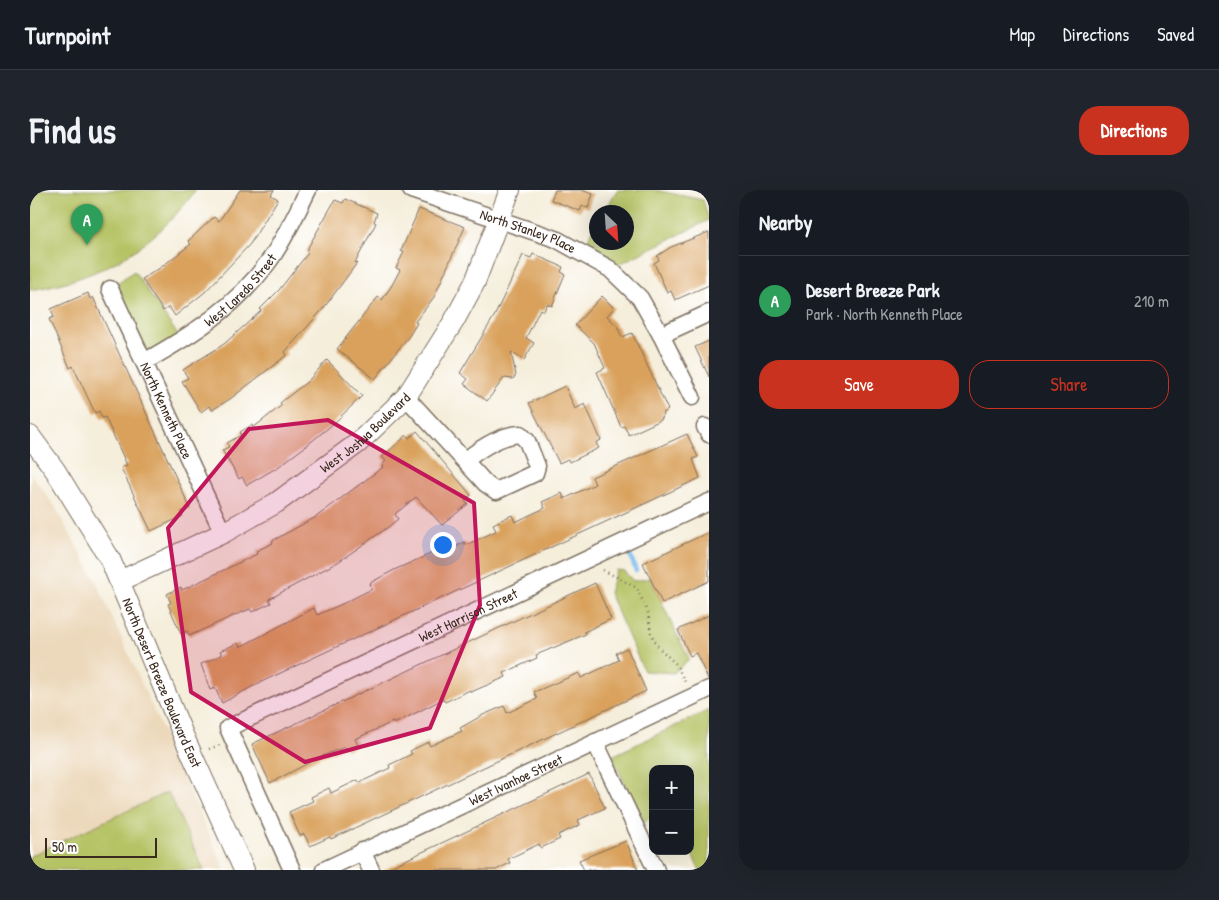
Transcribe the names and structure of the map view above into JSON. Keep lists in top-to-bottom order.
{
  "streets": {
    "street": [
      "North Stanley Place",
      "West Laredo Street",
      "North Kenneth Place",
      "West Joshua Boulevard",
      "West Harrison Street",
      "North Desert Breeze Boulevard East",
      "West Ivanhoe Street"
    ]
  },
  "crossings": [
    ["North Stanley Place", "West Joshua Boulevard"],
    ["West Laredo Street", "North Kenneth Place"],
    ["North Kenneth Place", "West Joshua Boulevard"],
    ["West Joshua Boulevard", "North Desert Breeze Boulevard East"]
  ],
  "scale_bar": "50 m",
  "north": "bottom right",
  "page": {
    "header": "Turnpoint",
    "nav": ["Map", "Directions", "Saved"],
    "buttons": [
      "Directions",
      ["Save", "Share"]
    ],
    "title": "Find us",
    "heading": "Nearby",
    "pins": "A",
    "list": [
      {
        "mark": "A",
        "name": "Desert Breeze Park",
        "note": "Park · North Kenneth Place",
        "value": "210 m"
      }
    ],
    "map_buttons": ["+", "−"],
    "scale": "50 m"
  }
}
